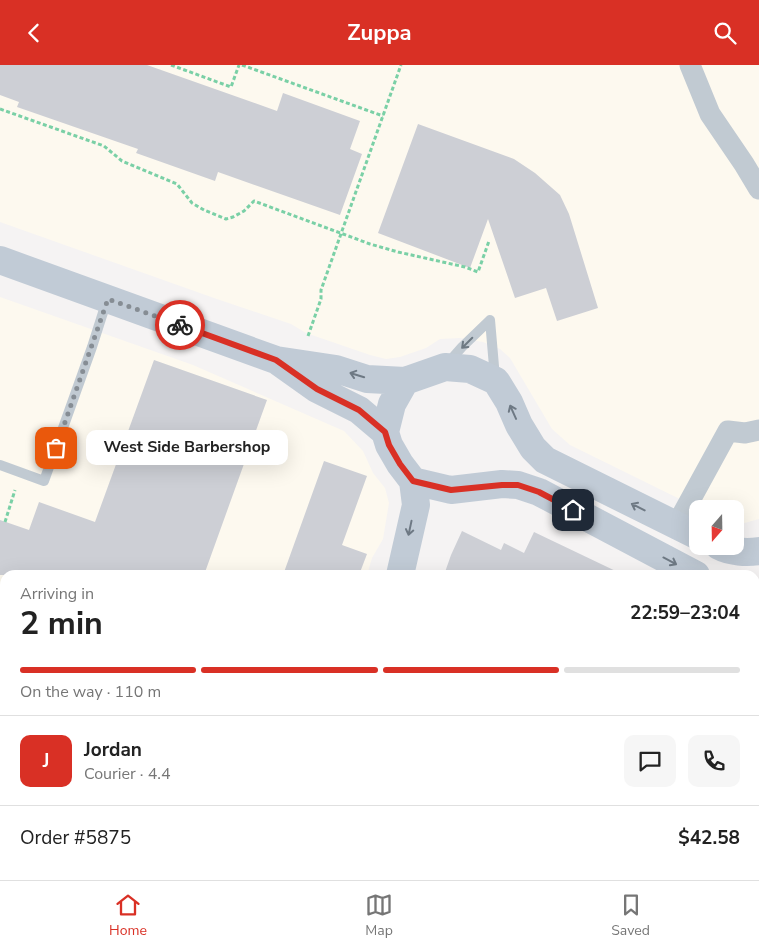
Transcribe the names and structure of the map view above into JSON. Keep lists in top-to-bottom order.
{
  "places": ["West Side Barbershop"],
  "north": "bottom",
  "page": {
    "header": "Zuppa",
    "bubble": "West Side Barbershop",
    "heading": ["2 min", "Arriving in", "22:59–23:04"],
    "panel": [
      "Jordan",
      "Courier · 4.4",
      "Order #5875",
      "$42.58"
    ],
    "bar": "On the way · 110 m",
    "round": "J",
    "tabs": ["Home", "Map", "Saved"]
  }
}
